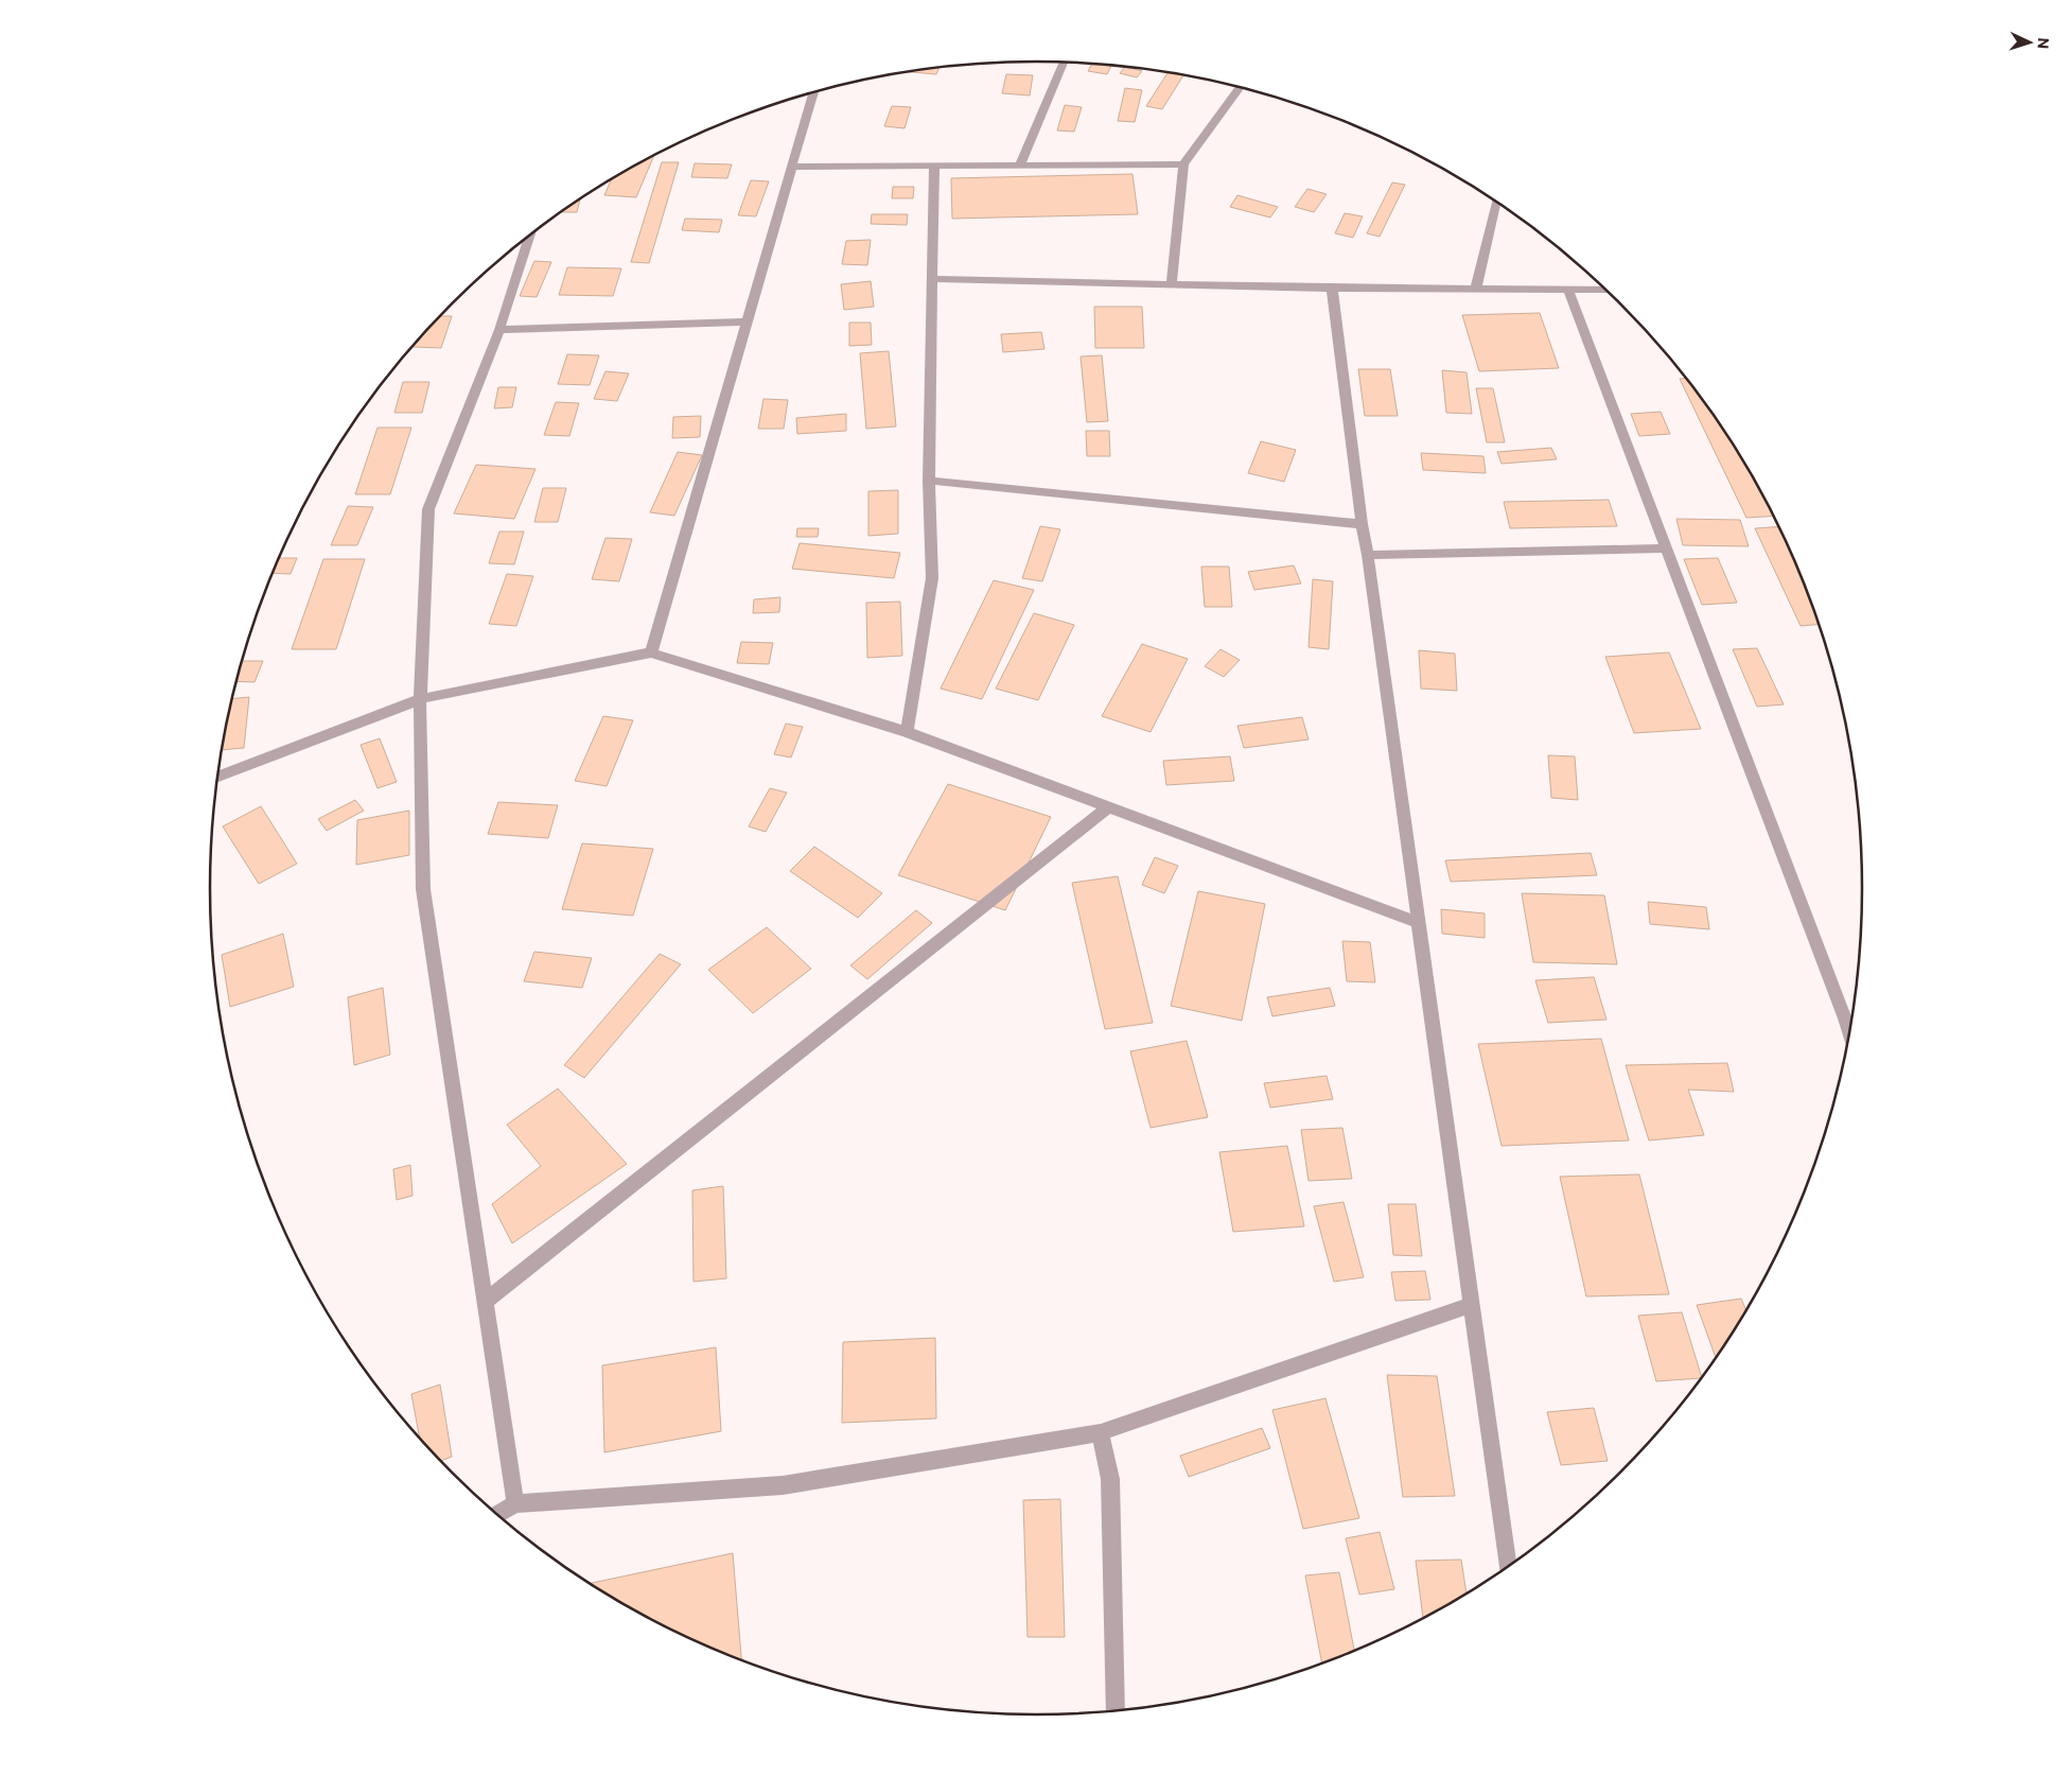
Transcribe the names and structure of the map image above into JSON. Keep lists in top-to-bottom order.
{
  "north": "right"
}
